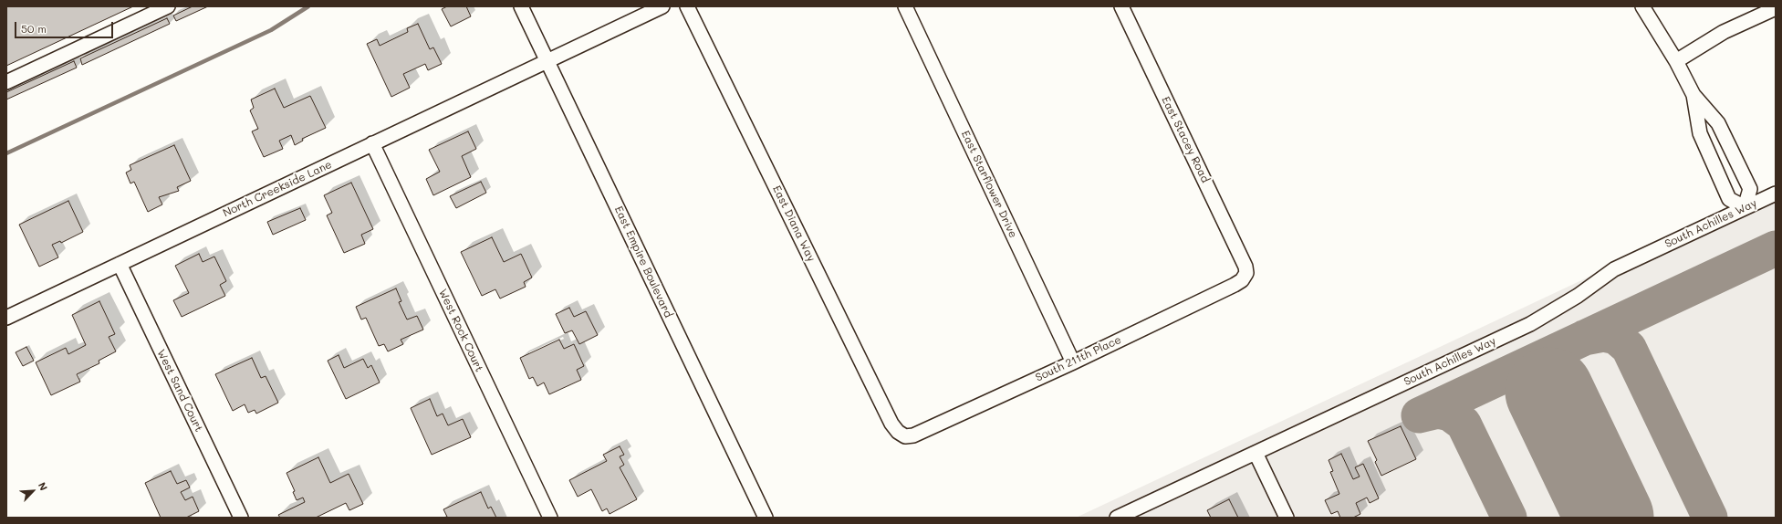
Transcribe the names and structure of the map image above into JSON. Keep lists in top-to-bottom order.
{
  "streets": {
    "street": [
      "East Stacey Road",
      "East Starflower Drive",
      "North Creekside Lane",
      "East Diana Way",
      "South Achilles Way",
      "East Empire Boulevard",
      "West Rock Court",
      "South 211th Place",
      "West Sand Court"
    ]
  },
  "crossings": [
    ["East Stacey Road", "South 211th Place"],
    ["East Starflower Drive", "South 211th Place"],
    ["North Creekside Lane", "East Empire Boulevard"],
    ["North Creekside Lane", "West Rock Court"],
    ["North Creekside Lane", "West Sand Court"],
    ["East Diana Way", "South 211th Place"]
  ],
  "scale_bar": "50 m",
  "north": "top right"
}
